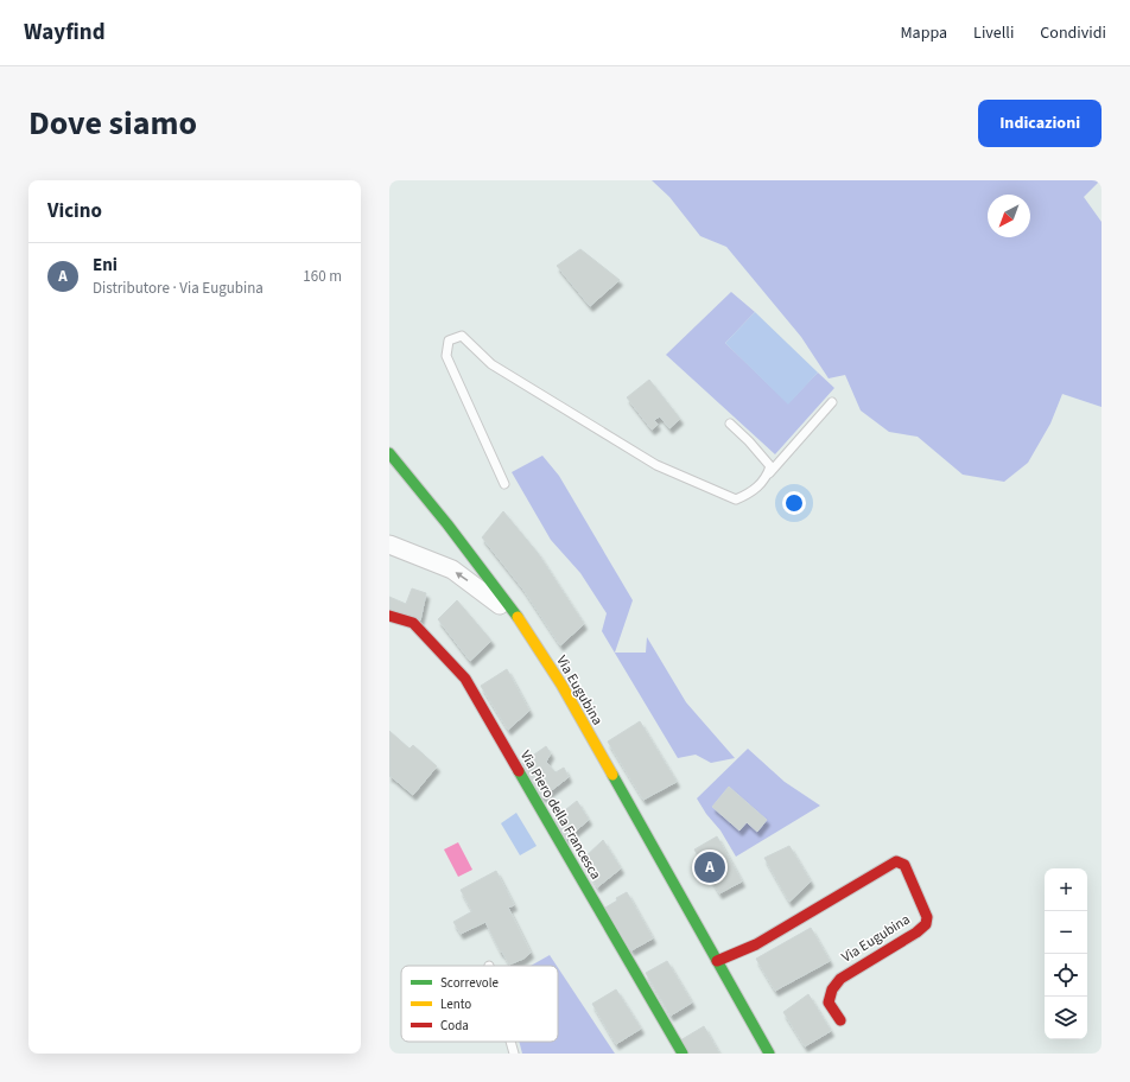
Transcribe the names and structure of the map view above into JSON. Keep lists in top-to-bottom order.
{
  "streets": {
    "street": ["Via Eugubina", "Via Piero della Francesca"]
  },
  "legend": ["Scorrevole", "Lento", "Coda"],
  "north": "bottom left",
  "page": {
    "header": "Wayfind",
    "nav": ["Mappa", "Livelli", "Condividi"],
    "title": "Dove siamo",
    "buttons": "Indicazioni",
    "heading": "Vicino",
    "list": [
      {
        "mark": "A",
        "name": "Eni",
        "note": "Distributore · Via Eugubina",
        "value": "160 m"
      }
    ],
    "pins": "A",
    "map_buttons": ["+", "−"]
  }
}
